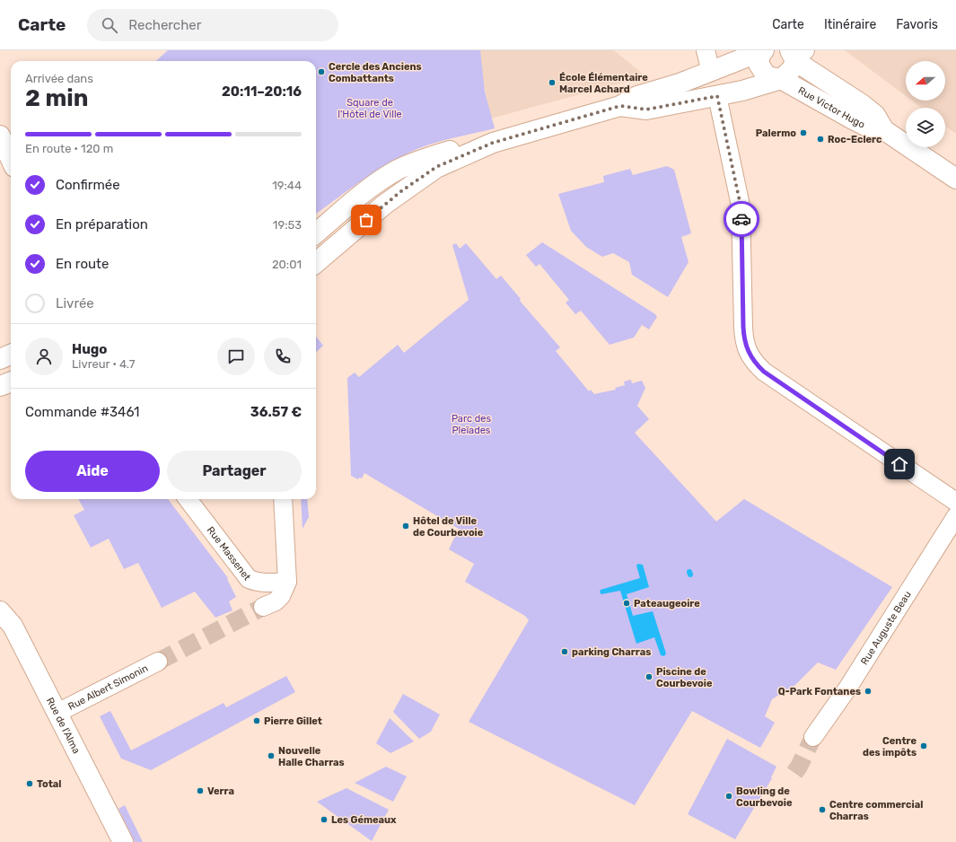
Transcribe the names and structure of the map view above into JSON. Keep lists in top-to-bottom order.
{
  "streets": {
    "main road": ["Rue Victor Hugo", "Rue de l'Alma"],
    "street": ["Rue Massenet", "Rue Auguste Beau", "Rue Albert Simonin"]
  },
  "crossings": [
    ["Rue Albert Simonin", "Rue de l'Alma"]
  ],
  "parks": ["Square de l'Hôtel de Ville", "Parc des Pleïades"],
  "places": [
    "Cercle des Anciens Combattants",
    "École Élémentaire Marcel Achard",
    "Palermo",
    "Roc-Eclerc",
    "Hôtel de Ville de Courbevoie",
    "Pateaugeoire",
    "parking Charras",
    "Piscine de Courbevoie",
    "Q-Park Fontanes",
    "Pierre Gillet",
    "Centre des impôts",
    "Nouvelle Halle Charras",
    "Total",
    "Verra",
    "Bowling de Courbevoie",
    "Centre commercial Charras",
    "Les Gémeaux"
  ],
  "north": "left",
  "page": {
    "header": "Carte",
    "search": "Rechercher",
    "nav": ["Carte", "Itinéraire", "Favoris"],
    "heading": ["2 min", "Arrivée dans", "20:11–20:16"],
    "panel": [
      "Hugo",
      "Livreur · 4.7",
      "Commande #3461",
      "36.57 €"
    ],
    "bar": "En route · 120 m",
    "list": [
      ["Confirmée", "19:44"],
      ["En préparation", "19:53"],
      ["En route", "20:01"],
      "Livrée"
    ],
    "buttons": ["Aide", "Partager"]
  }
}
